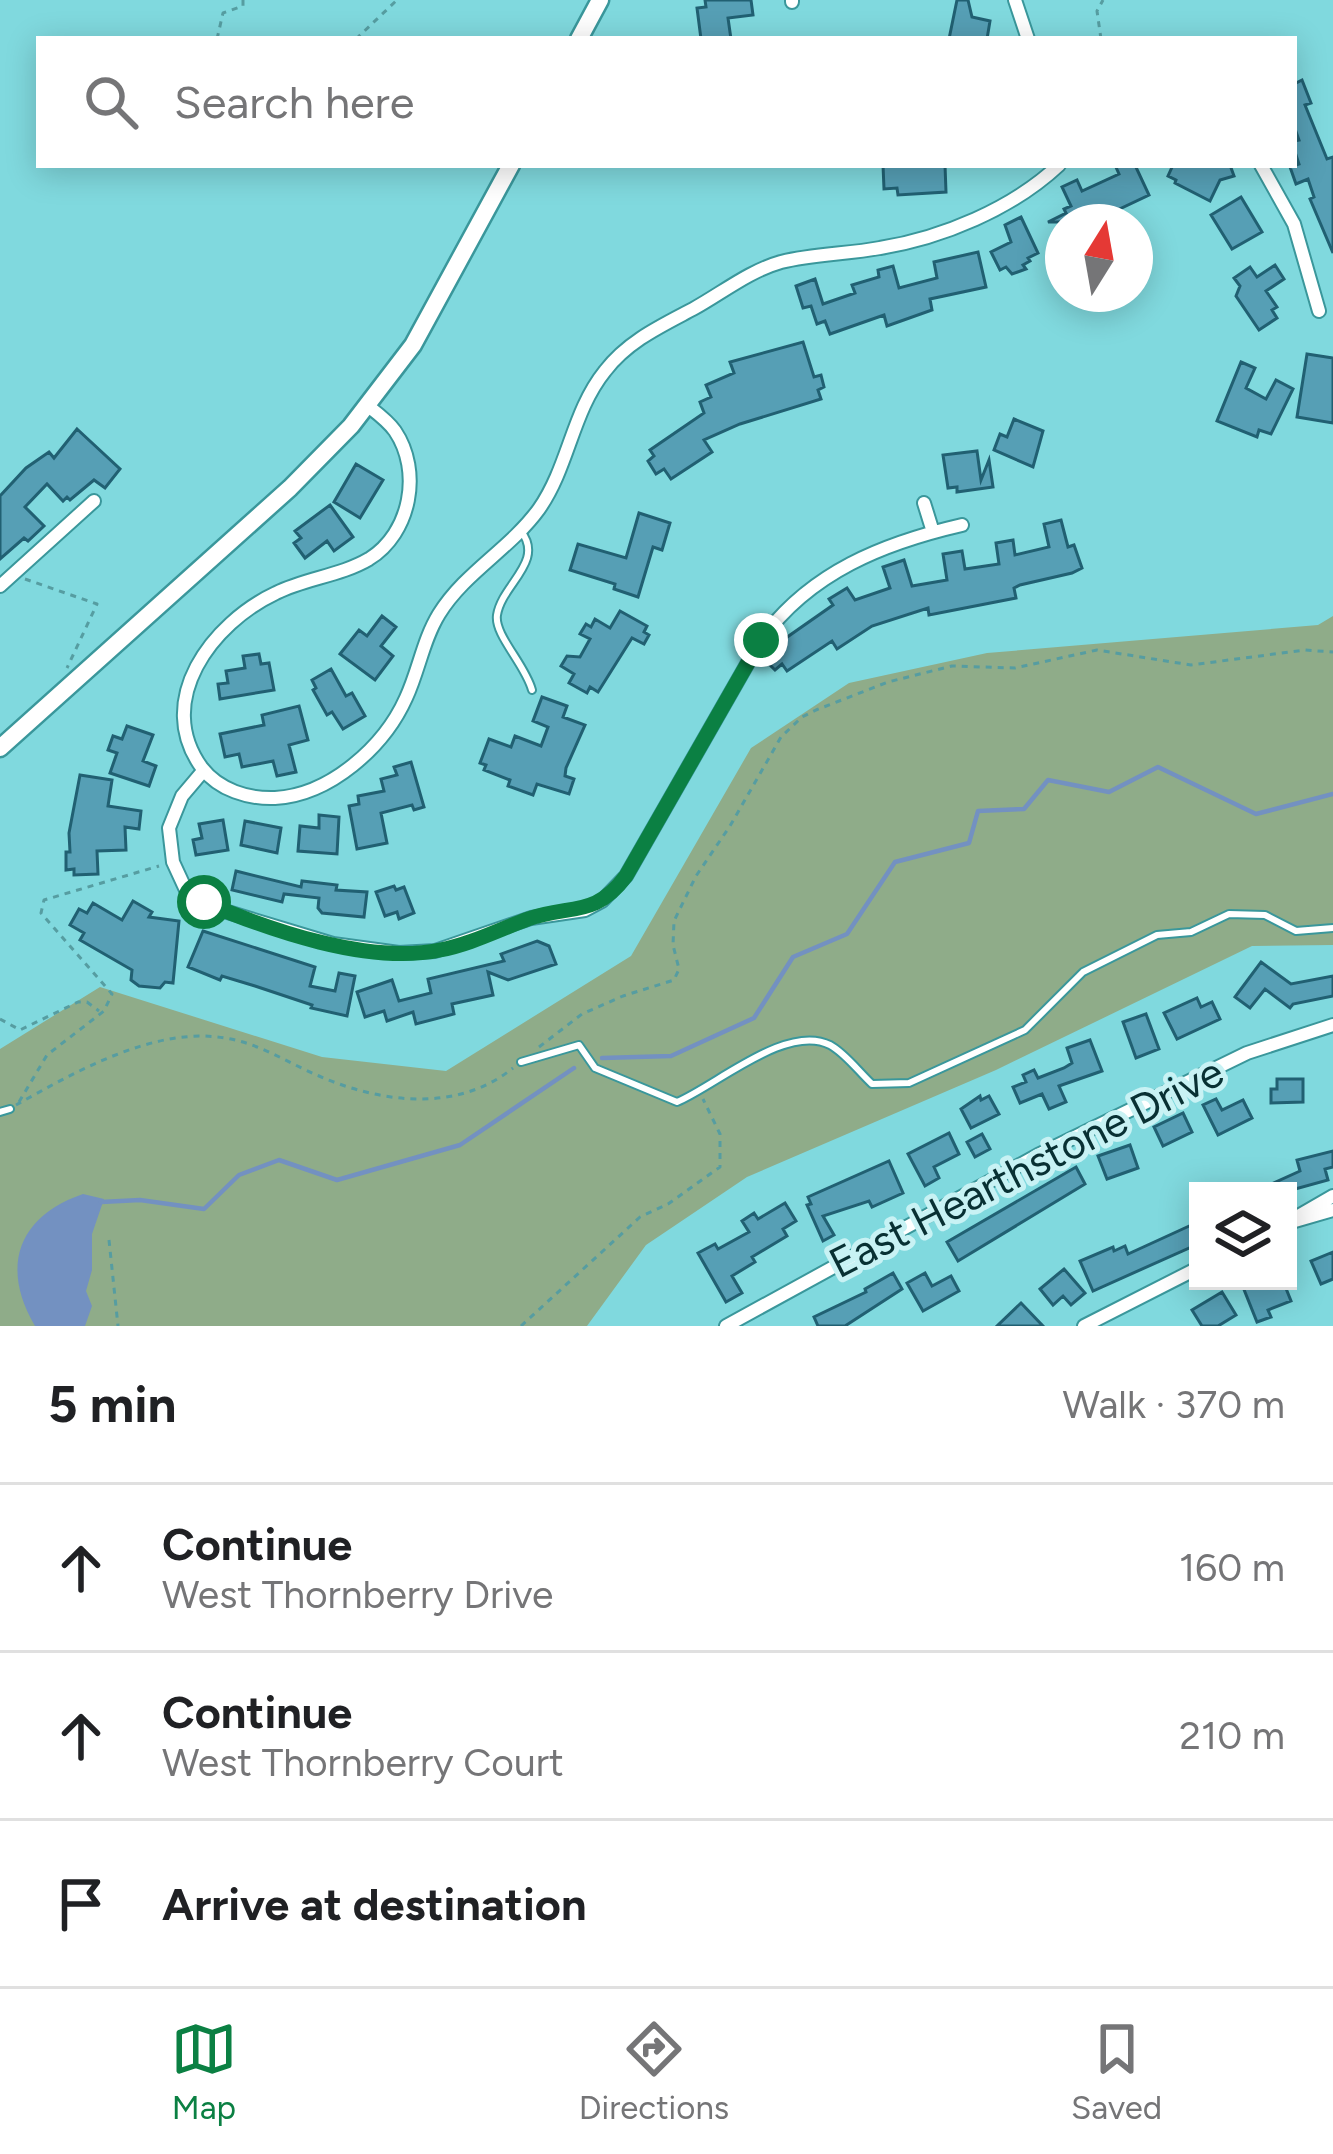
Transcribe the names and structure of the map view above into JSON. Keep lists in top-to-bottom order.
{
  "streets": {
    "street": ["East Hearthstone Drive"]
  },
  "north": "top",
  "page": {
    "search": "Search here",
    "heading": ["5 min", "Walk · 370 m"],
    "list": [
      ["Continue", "West Thornberry Drive", "160 m"],
      ["Continue", "West Thornberry Court", "210 m"],
      "Arrive at destination"
    ],
    "nav": ["Map", "Directions", "Saved"]
  }
}
